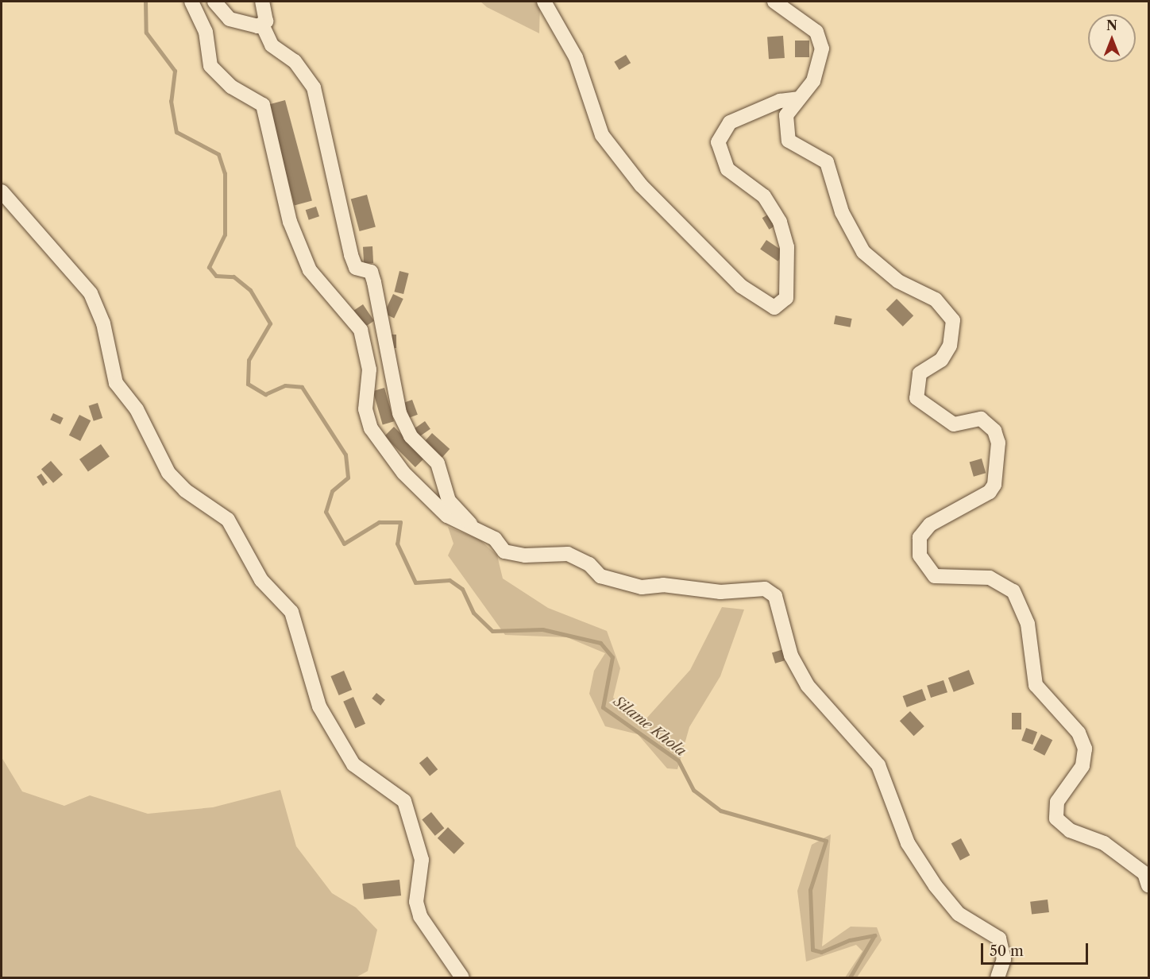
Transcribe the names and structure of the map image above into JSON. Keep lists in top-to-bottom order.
{
  "water": ["Silame Khola"],
  "scale_bar": "50 m",
  "north": "top"
}
